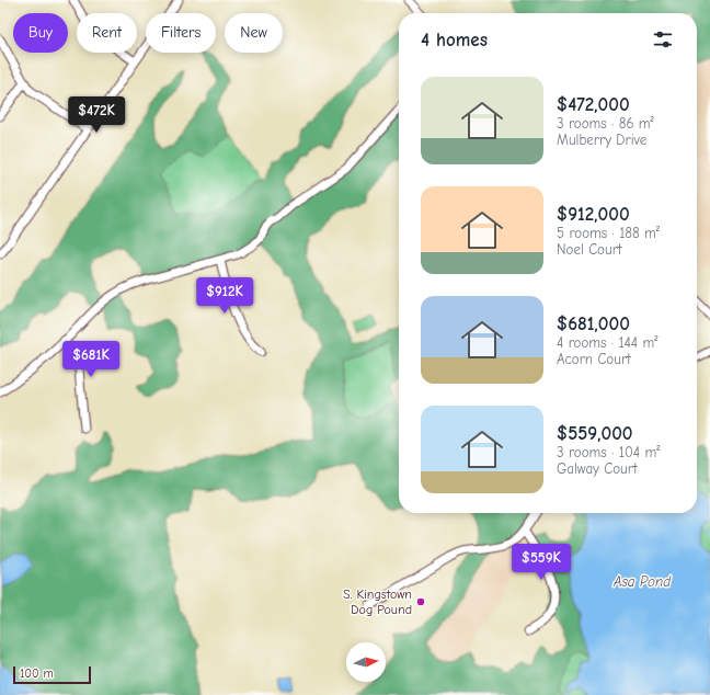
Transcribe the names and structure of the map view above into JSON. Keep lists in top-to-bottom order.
{
  "water": ["Asa Pond"],
  "places": ["S. Kingstown Dog Pound"],
  "scale_bar": "100 m",
  "north": "right",
  "page": {
    "chip": [
      "Buy",
      "Rent",
      "Filters",
      "New"
    ],
    "heading": "4 homes",
    "list": [
      {
        "name": "$472,000",
        "note": "3 rooms · 86 m² · Mulberry Drive"
      },
      {
        "name": "$912,000",
        "note": "5 rooms · 188 m² · Noel Court"
      },
      {
        "name": "$681,000",
        "note": "4 rooms · 144 m² · Acorn Court"
      },
      {
        "name": "$559,000",
        "note": "3 rooms · 104 m² · Galway Court"
      }
    ],
    "price": [
      "$472K",
      "$912K",
      "$681K",
      "$559K"
    ],
    "scale": "100 m"
  }
}
